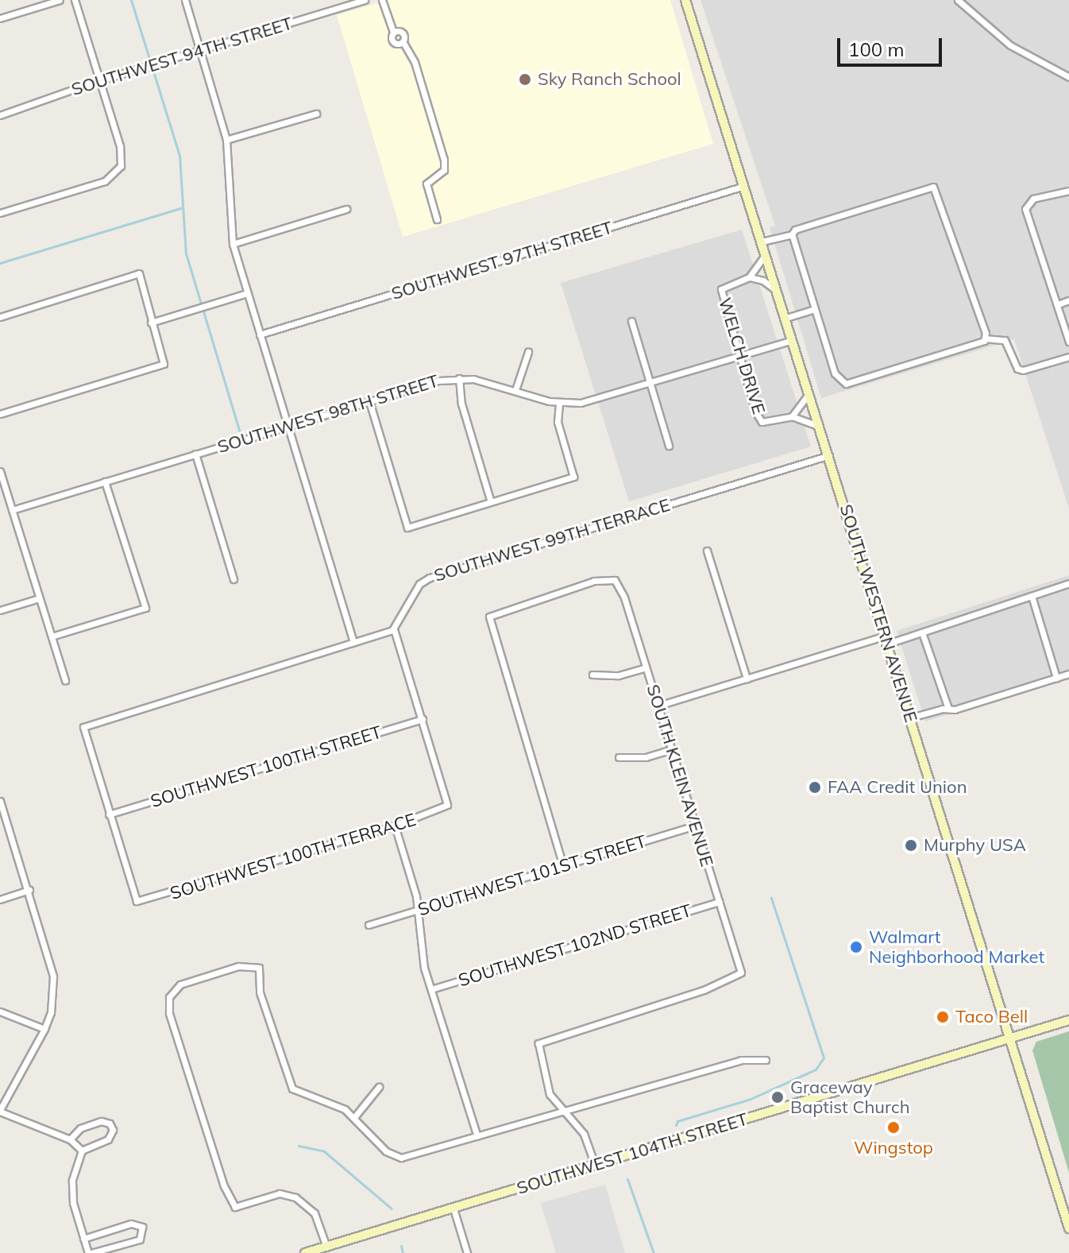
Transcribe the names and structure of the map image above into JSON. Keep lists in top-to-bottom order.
{
  "streets": {
    "main road": ["SOUTH WESTERN AVENUE", "SOUTHWEST 104TH STREET"],
    "street": [
      "SOUTHWEST 94TH STREET",
      "SOUTHWEST 97TH STREET",
      "WELCH DRIVE",
      "SOUTHWEST 98TH STREET",
      "SOUTHWEST 99TH TERRACE",
      "SOUTHWEST 100TH STREET",
      "SOUTH KLEIN AVENUE",
      "SOUTHWEST 100TH TERRACE",
      "SOUTHWEST 101ST STREET",
      "SOUTHWEST 102ND STREET"
    ]
  },
  "crossings": [
    ["SOUTHWEST 97TH STREET", "SOUTH WESTERN AVENUE"],
    ["WELCH DRIVE", "SOUTHWEST 98TH STREET"],
    ["WELCH DRIVE", "SOUTH WESTERN AVENUE"],
    ["SOUTHWEST 98TH STREET", "SOUTH WESTERN AVENUE"],
    ["SOUTHWEST 99TH TERRACE", "SOUTH WESTERN AVENUE"],
    ["SOUTH WESTERN AVENUE", "SOUTHWEST 104TH STREET"],
    ["SOUTHWEST 100TH STREET", "SOUTHWEST 100TH TERRACE"],
    ["SOUTH KLEIN AVENUE", "SOUTHWEST 101ST STREET"],
    ["SOUTH KLEIN AVENUE", "SOUTHWEST 102ND STREET"]
  ],
  "places": [
    "Sky Ranch School",
    "FAA Credit Union",
    "Murphy USA",
    "Walmart Neighborhood Market",
    "Taco Bell",
    "Graceway Baptist Church",
    "Wingstop"
  ],
  "scale_bar": "100 m"
}
